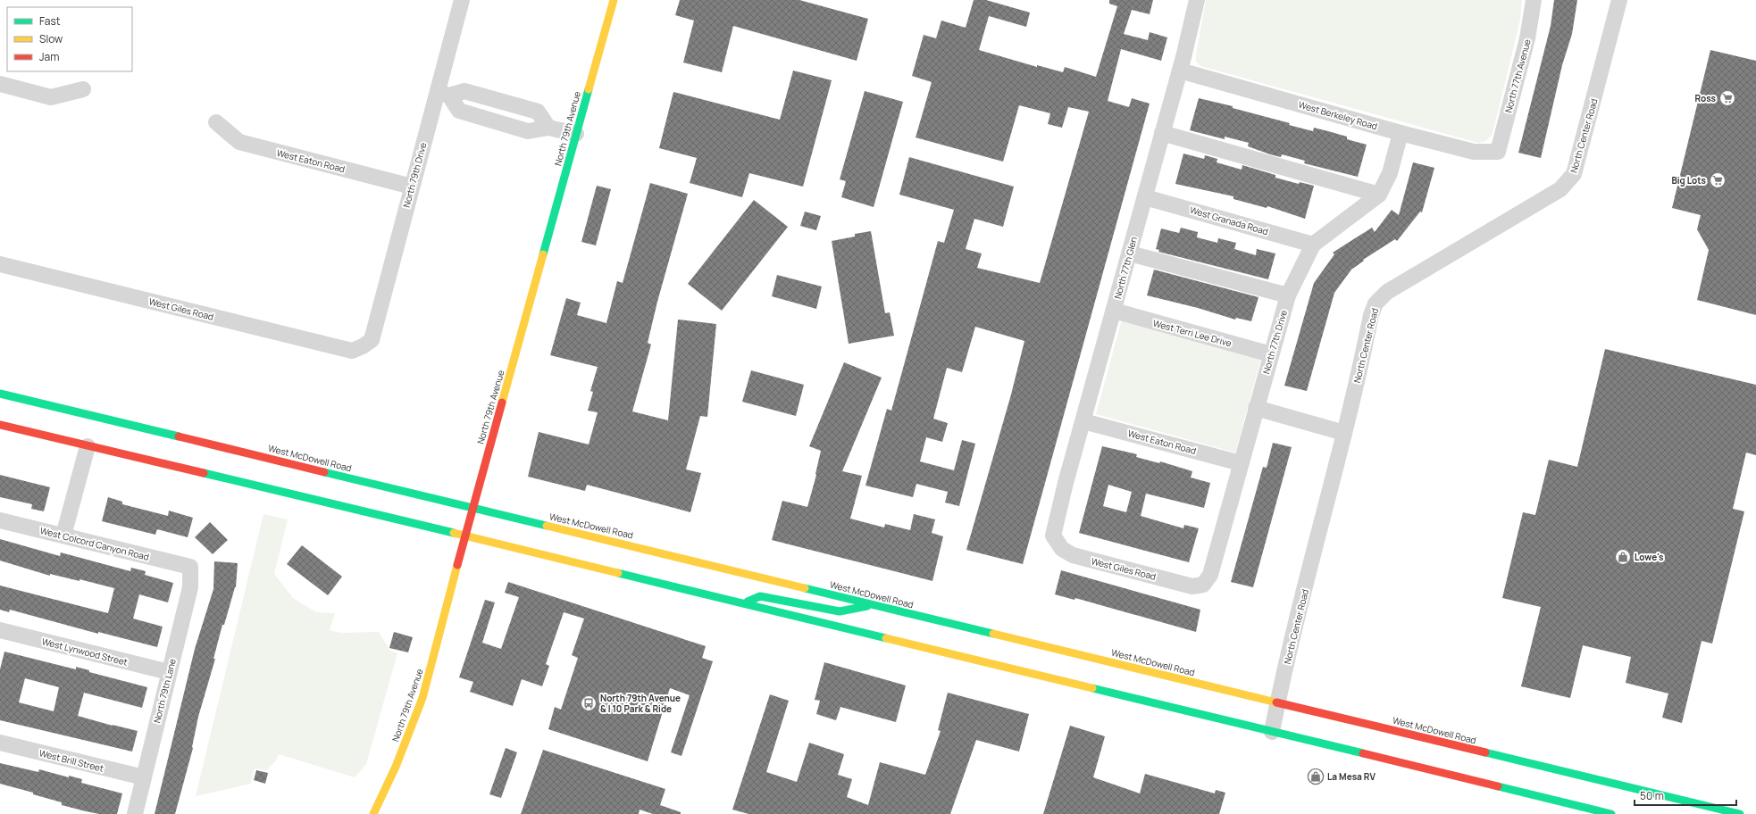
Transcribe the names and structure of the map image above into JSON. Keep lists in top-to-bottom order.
{
  "streets": {
    "main road": ["North 79th Avenue", "West McDowell Road"],
    "street": [
      "North 77th Avenue",
      "West Berkeley Road",
      "North Center Road",
      "West Eaton Road",
      "North 79th Drive",
      "West Granada Road",
      "North 77th Glen",
      "West Giles Road",
      "West Terri Lee Drive",
      "North 77th Drive",
      "West Colcord Canyon Road",
      "West Lynwood Street",
      "North 79th Lane",
      "West Brill Street"
    ]
  },
  "crossings": [
    ["North 77th Avenue", "West Berkeley Road"],
    ["West Berkeley Road", "North 77th Glen"],
    ["West Berkeley Road", "North 77th Drive"],
    ["North 79th Avenue", "West McDowell Road"],
    ["North Center Road", "West McDowell Road"],
    ["West Eaton Road", "North 79th Drive"],
    ["West Eaton Road", "North 77th Glen"],
    ["West Eaton Road", "North 77th Drive"],
    ["North 79th Drive", "West Giles Road"],
    ["West Granada Road", "North 77th Glen"],
    ["West Granada Road", "North 77th Drive"],
    ["North 77th Glen", "West Giles Road"],
    ["North 77th Glen", "West Terri Lee Drive"],
    ["West Giles Road", "North 77th Drive"],
    ["West Terri Lee Drive", "North 77th Drive"],
    ["West Colcord Canyon Road", "North 79th Lane"],
    ["West Lynwood Street", "North 79th Lane"],
    ["North 79th Lane", "West Brill Street"]
  ],
  "places": {
    "supermarket": ["Ross", "Big Lots"],
    "shop": ["Lowe's", "La Mesa RV"],
    "bus stop": ["North 79th Avenue & I 10 Park & Ride"]
  },
  "legend": ["Fast", "Slow", "Jam"],
  "scale_bar": "50 m"
}
